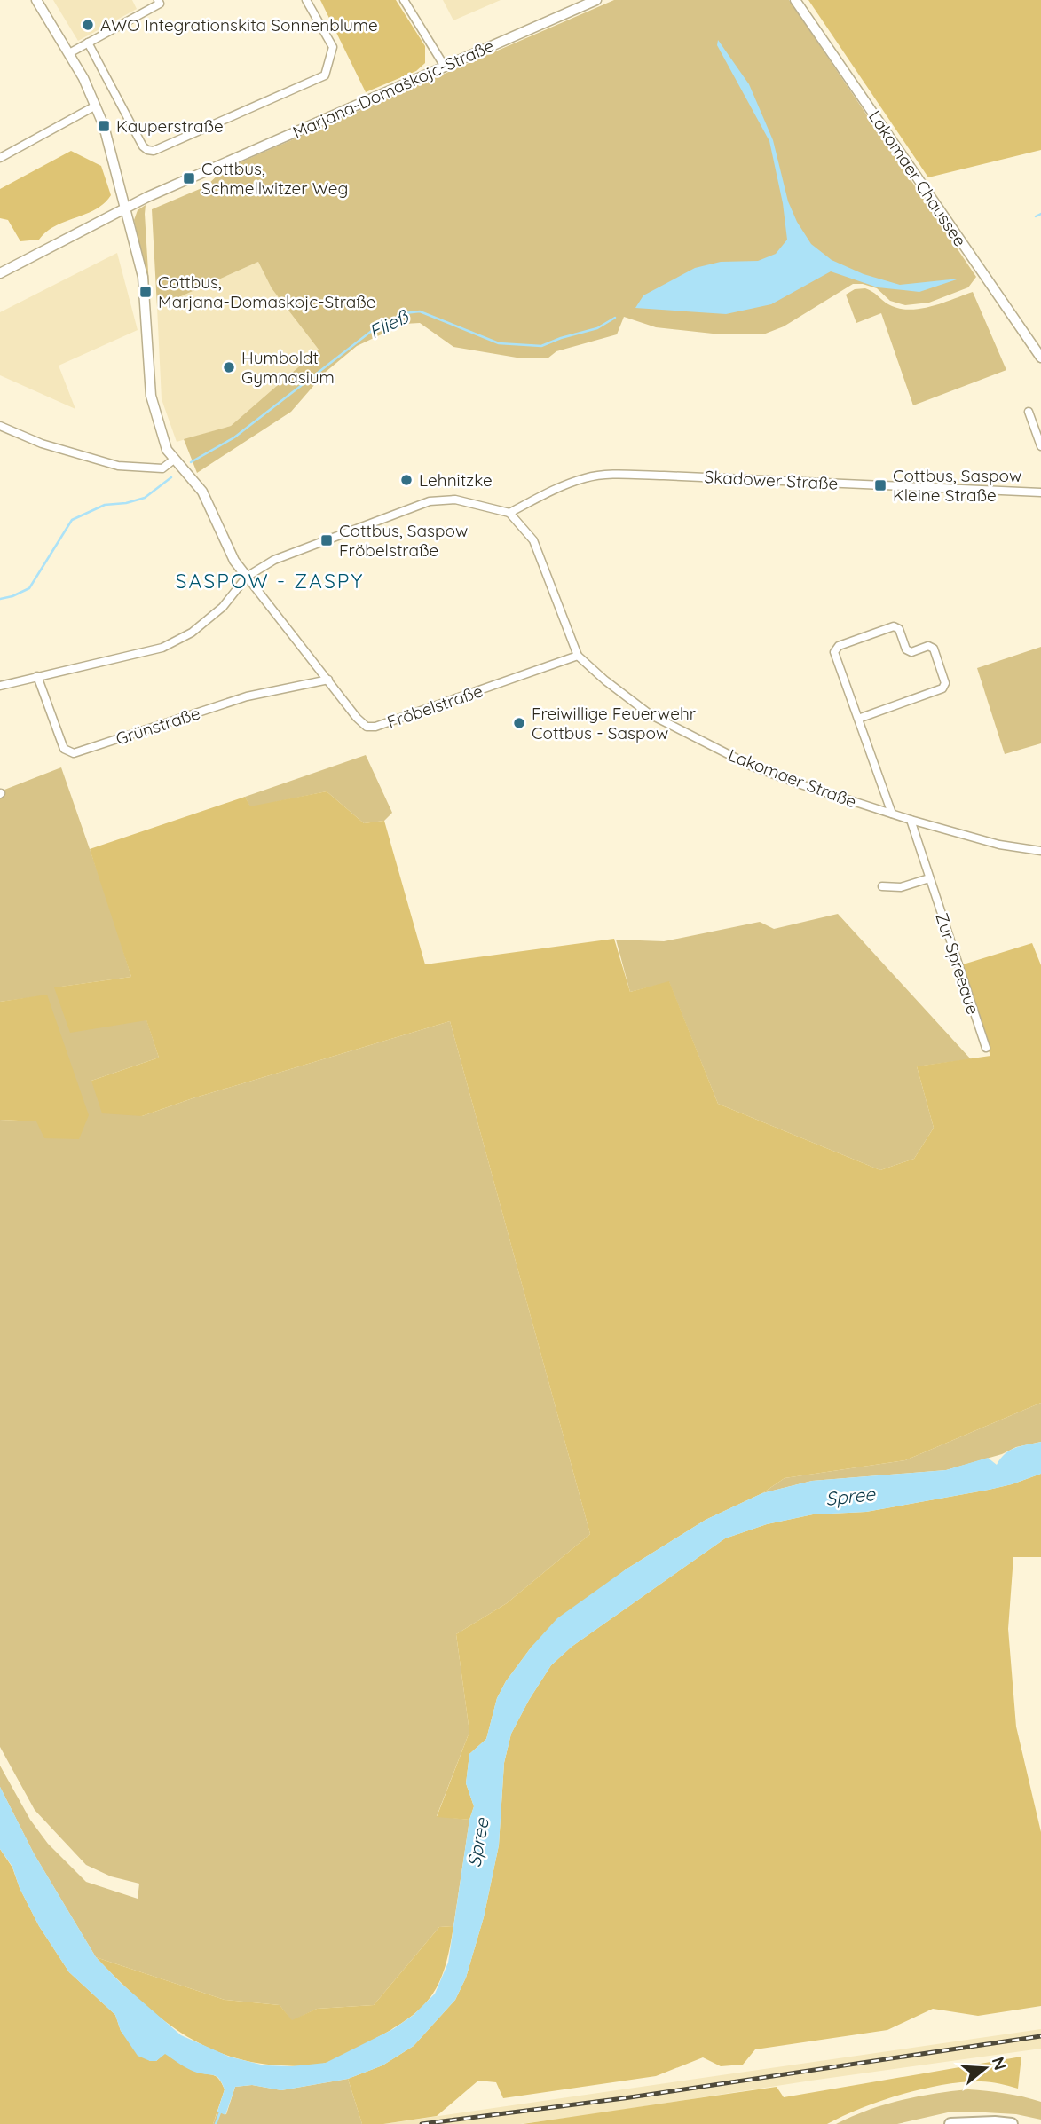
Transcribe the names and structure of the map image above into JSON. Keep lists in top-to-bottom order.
{
  "streets": {
    "street": [
      "Marjana-Domaškojc-Straße",
      "Lakomaer Chaussee",
      "Skadower Straße",
      "Fröbelstraße",
      "Grünstraße",
      "Lakomaer Straße",
      "Zur Spreeaue"
    ]
  },
  "crossings": [
    ["Skadower Straße", "Lakomaer Straße"],
    ["Fröbelstraße", "Grünstraße"],
    ["Fröbelstraße", "Lakomaer Straße"],
    ["Lakomaer Straße", "Zur Spreeaue"]
  ],
  "districts": ["SASPOW - ZASPY"],
  "water": ["Fließ", "Spree"],
  "places": {
    "other": [
      "AWO Integrationskita Sonnenblume",
      "Humboldt Gymnasium",
      "Lehnitzke",
      "Freiwillige Feuerwehr Cottbus - Saspow"
    ],
    "transit": [
      "Kauperstraße",
      "Cottbus, Schmellwitzer Weg",
      "Cottbus, Marjana-Domaskojc-Straße",
      "Cottbus, Saspow Kleine Straße",
      "Cottbus, Saspow Fröbelstraße"
    ]
  },
  "north": "right"
}
